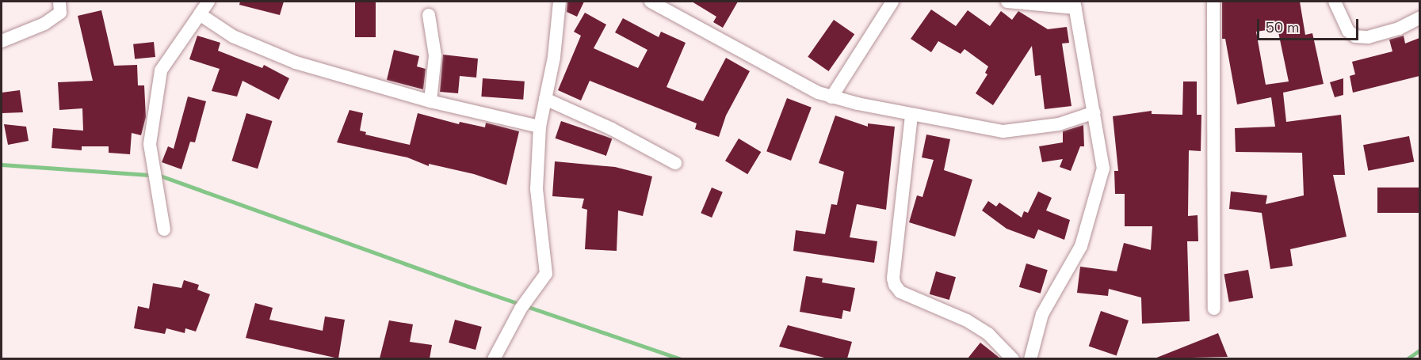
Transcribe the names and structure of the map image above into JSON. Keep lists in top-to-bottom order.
{
  "scale_bar": "50 m"
}
